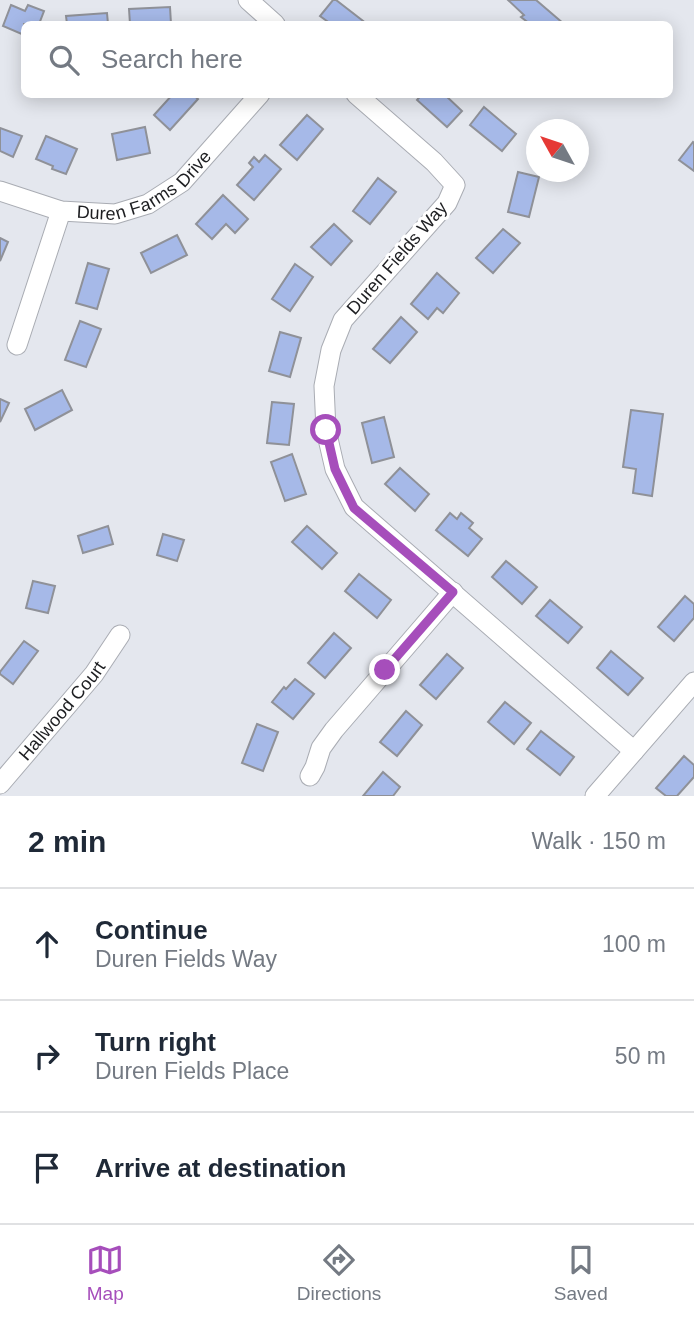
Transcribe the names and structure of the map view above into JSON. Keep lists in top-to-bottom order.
{
  "streets": {
    "street": ["Duren Farms Drive", "Duren Fields Way", "Hallwood Court"]
  },
  "north": "top left",
  "page": {
    "search": "Search here",
    "heading": ["2 min", "Walk · 150 m"],
    "list": [
      ["Continue", "Duren Fields Way", "100 m"],
      ["Turn right", "Duren Fields Place", "50 m"],
      "Arrive at destination"
    ],
    "nav": ["Map", "Directions", "Saved"]
  }
}
